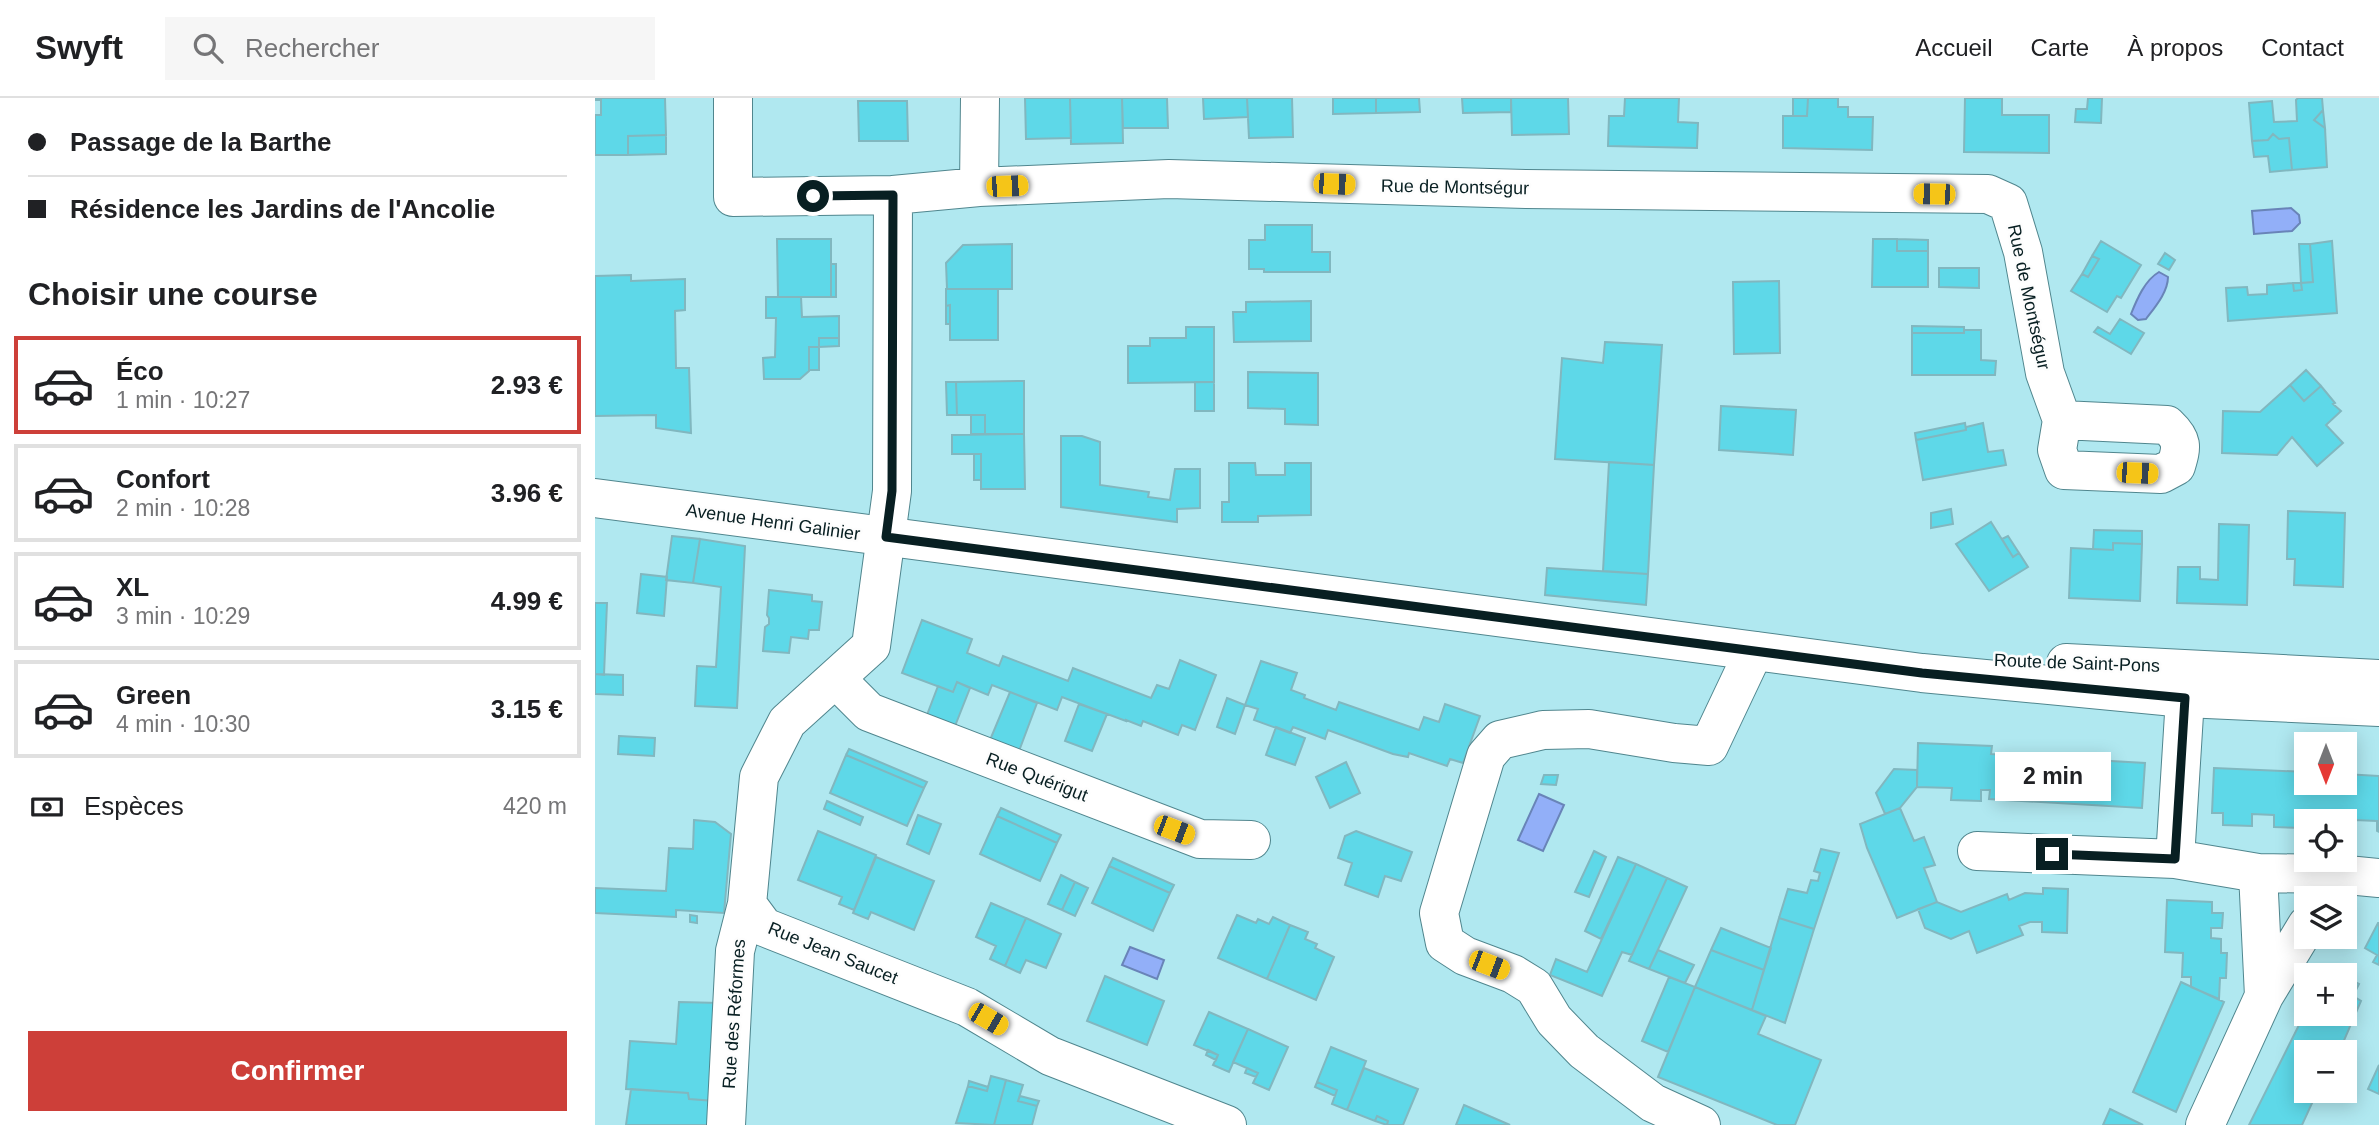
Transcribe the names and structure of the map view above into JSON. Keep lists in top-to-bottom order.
{
  "streets": {
    "street": [
      "Rue de Montségur",
      "Avenue Henri Galinier",
      "Route de Saint-Pons",
      "Rue Quérigut",
      "Rue Jean Saucet",
      "Rue des Réformes"
    ]
  },
  "crossings": [
    ["Avenue Henri Galinier", "Route de Saint-Pons"],
    ["Rue Jean Saucet", "Rue des Réformes"]
  ],
  "north": "bottom",
  "page": {
    "header": "Swyft",
    "search": "Rechercher",
    "nav": [
      "Accueil",
      "Carte",
      "À propos",
      "Contact"
    ],
    "banner": ["Passage de la Barthe", "Résidence les Jardins de l'Ancolie"],
    "heading": "Choisir une course",
    "list": [
      {
        "name": "Éco",
        "note": "1 min · 10:27",
        "value": "2.93 €"
      },
      {
        "name": "Confort",
        "note": "2 min · 10:28",
        "value": "3.96 €"
      },
      {
        "name": "XL",
        "note": "3 min · 10:29",
        "value": "4.99 €"
      },
      {
        "name": "Green",
        "note": "4 min · 10:30",
        "value": "3.15 €"
      }
    ],
    "map_buttons": ["+", "−"],
    "bubble": "2 min",
    "pay": ["Espèces", "420 m"],
    "buttons": "Confirmer"
  }
}
